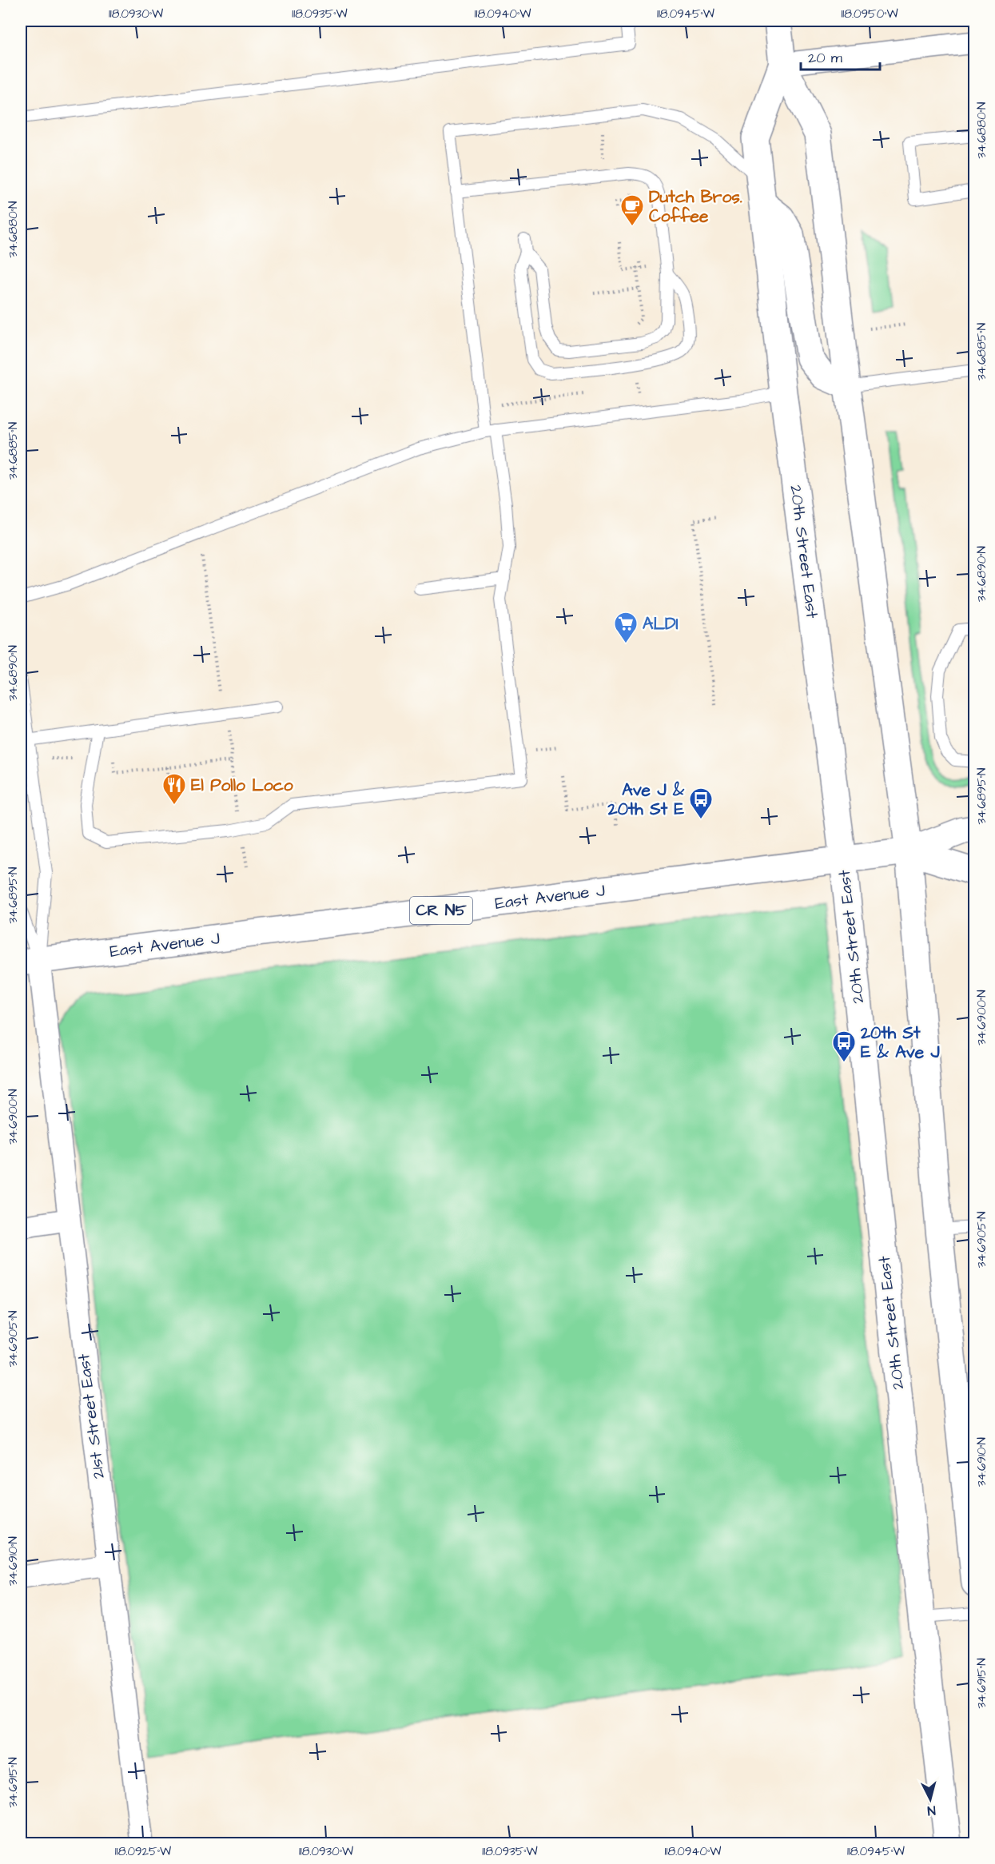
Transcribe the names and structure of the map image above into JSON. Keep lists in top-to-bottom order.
{
  "streets": {
    "main road": ["20th Street East", "East Avenue J", "CR N5"],
    "street": ["21st Street East"]
  },
  "crossings": [
    ["20th Street East", "East Avenue J"],
    ["East Avenue J", "21st Street East"]
  ],
  "places": {
    "cafe": ["Dutch Bros. Coffee"],
    "supermarket": ["ALDI"],
    "restaurant": ["El Pollo Loco"],
    "bus stop": ["Ave J & 20th St E", "20th St E & Ave J"]
  },
  "scale_bar": "20 m",
  "north": "bottom",
  "coordinates": [
    "118.0930°W",
    "118.0935°W",
    "118.0940°W",
    "118.0945°W",
    "118.0950°W",
    "34.6880°N",
    "34.6885°N",
    "34.6890°N",
    "34.6895°N",
    "34.6900°N",
    "34.6905°N",
    "34.6910°N",
    "34.6915°N",
    "118.0925°W"
  ]
}
